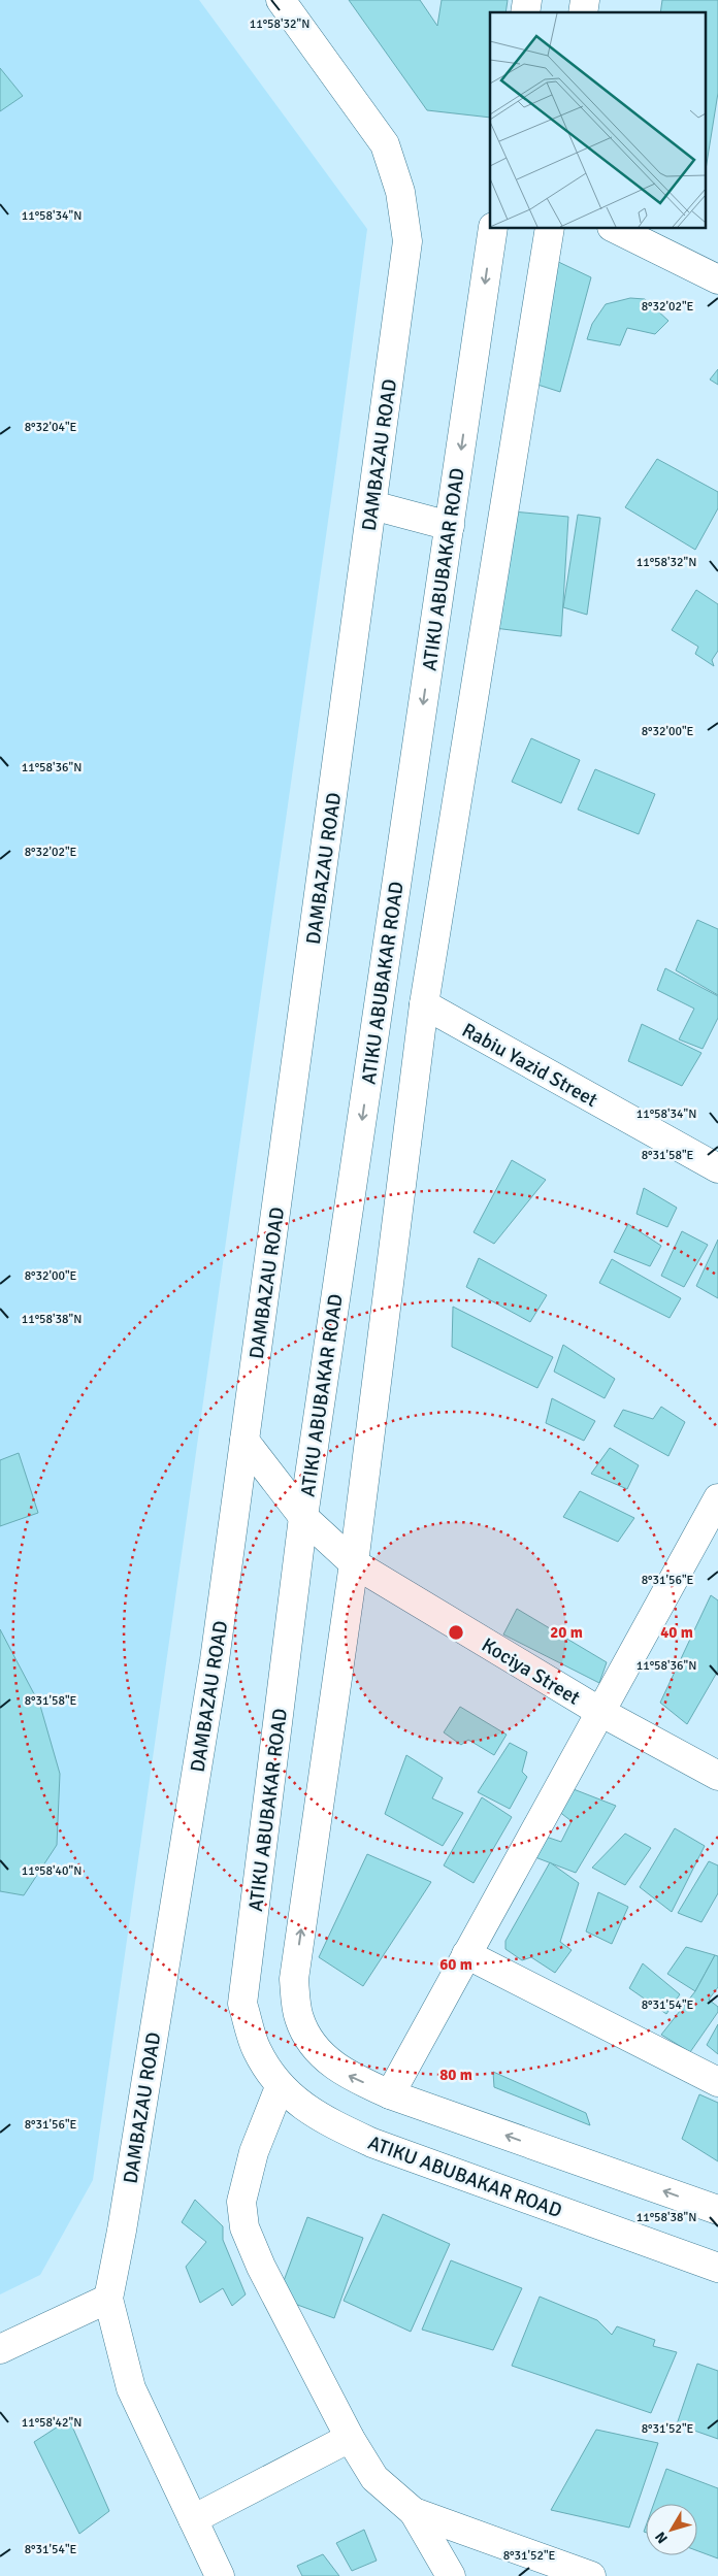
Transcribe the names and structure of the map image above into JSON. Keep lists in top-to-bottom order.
{
  "streets": {
    "street": [
      "DAMBAZAU ROAD",
      "ATIKU ABUBAKAR ROAD",
      "Rabiu Yazid Street",
      "Kociya Street"
    ]
  },
  "crossings": [
    ["DAMBAZAU ROAD", "Kociya Street"],
    ["ATIKU ABUBAKAR ROAD", "Kociya Street"]
  ],
  "north": "bottom left",
  "coordinates": [
    "11°58'32\"N",
    "11°58'34\"N",
    "8°32'02\"E",
    "8°32'04\"E",
    "8°32'00\"E",
    "11°58'36\"N",
    "8°31'58\"E",
    "11°58'38\"N",
    "8°31'56\"E",
    "11°58'40\"N",
    "8°31'54\"E",
    "11°58'42\"N",
    "8°31'52\"E"
  ],
  "rings": [
    "20 m",
    "40 m",
    "60 m",
    "80 m"
  ]
}
